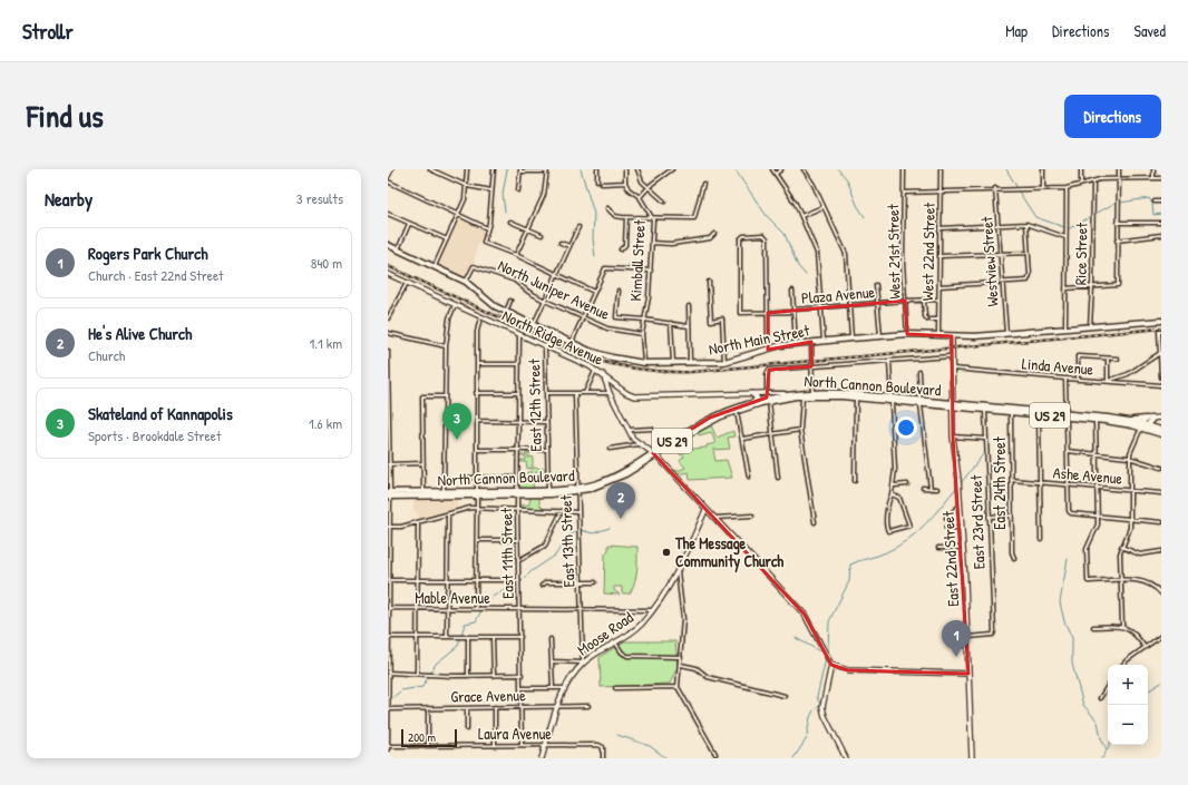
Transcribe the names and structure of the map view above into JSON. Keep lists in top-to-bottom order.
{
  "streets": {
    "main road": ["North Main Street", "North Cannon Boulevard", "US 29"],
    "street": [
      "West 21st Street",
      "West 22nd Street",
      "Rice Street",
      "Kimball Street",
      "Westview Street",
      "North Juniper Avenue",
      "Plaza Avenue",
      "North Ridge Avenue",
      "Linda Avenue",
      "East 12th Street",
      "Ashe Avenue",
      "East 24th Street",
      "East 23rd Street",
      "East 13th Street",
      "East 11th Street",
      "East 22nd Street",
      "Mable Avenue",
      "Moose Road",
      "Grace Avenue",
      "Laura Avenue"
    ]
  },
  "crossings": [
    ["West 21st Street", "Plaza Avenue"],
    ["West 21st Street", "North Main Street"],
    ["West 22nd Street", "Plaza Avenue"],
    ["West 22nd Street", "North Main Street"],
    ["Rice Street", "North Main Street"],
    ["Kimball Street", "North Juniper Avenue"],
    ["Kimball Street", "North Main Street"],
    ["Westview Street", "North Main Street"],
    ["North Juniper Avenue", "North Main Street"],
    ["North Ridge Avenue", "North Cannon Boulevard"],
    ["North Ridge Avenue", "East 12th Street"],
    ["North Ridge Avenue", "East 11th Street"],
    ["North Main Street", "East 22nd Street"],
    ["Linda Avenue", "East 22nd Street"],
    ["North Cannon Boulevard", "East 12th Street"],
    ["North Cannon Boulevard", "East 24th Street"],
    ["North Cannon Boulevard", "East 23rd Street"],
    ["North Cannon Boulevard", "East 13th Street"],
    ["North Cannon Boulevard", "East 11th Street"],
    ["North Cannon Boulevard", "East 22nd Street"],
    ["Ashe Avenue", "East 24th Street"],
    ["East 23rd Street", "East 22nd Street"],
    ["East 13th Street", "Mable Avenue"],
    ["East 13th Street", "Moose Road"],
    ["East 11th Street", "Mable Avenue"],
    ["East 11th Street", "Grace Avenue"],
    ["East 11th Street", "Laura Avenue"],
    ["Mable Avenue", "Moose Road"],
    ["Moose Road", "Grace Avenue"],
    ["Moose Road", "Laura Avenue"]
  ],
  "places": ["The Message Community Church"],
  "scale_bar": "200 m",
  "page": {
    "header": "Strollr",
    "nav": ["Map", "Directions", "Saved"],
    "title": "Find us",
    "buttons": "Directions",
    "heading": ["Nearby", "3 results"],
    "list": [
      {
        "mark": "1",
        "name": "Rogers Park Church",
        "note": "Church · East 22nd Street",
        "value": "840 m"
      },
      {
        "mark": "2",
        "name": "He's Alive Church",
        "note": "Church",
        "value": "1.1 km"
      },
      {
        "mark": "3",
        "name": "Skateland of Kannapolis",
        "note": "Sports · Brookdale Street",
        "value": "1.6 km"
      }
    ],
    "pins": ["3", "2", "1"],
    "map_buttons": ["+", "−"],
    "scale": "200 m"
  }
}
